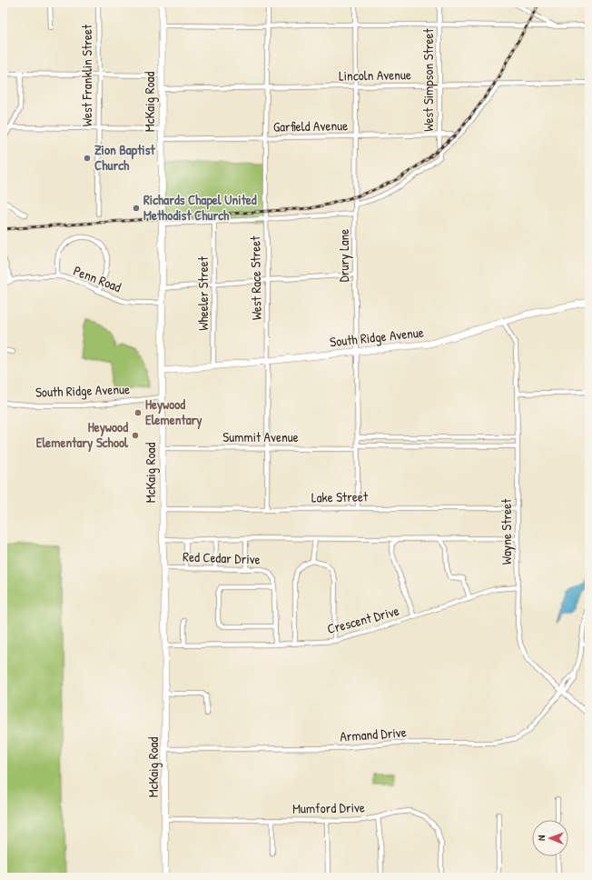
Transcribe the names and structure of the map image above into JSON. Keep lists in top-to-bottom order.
{
  "streets": {
    "street": [
      "West Franklin Street",
      "Lincoln Avenue",
      "West Simpson Street",
      "McKaig Road",
      "Garfield Avenue",
      "Drury Lane",
      "West Race Street",
      "Penn Road",
      "Wheeler Street",
      "South Ridge Avenue",
      "Summit Avenue",
      "Lake Street",
      "Wayne Street",
      "Red Cedar Drive",
      "Crescent Drive",
      "Armand Drive",
      "Mumford Drive"
    ]
  },
  "crossings": [
    ["Lincoln Avenue", "West Simpson Street"],
    ["Lincoln Avenue", "McKaig Road"],
    ["Lincoln Avenue", "Drury Lane"],
    ["Lincoln Avenue", "West Race Street"],
    ["West Simpson Street", "Garfield Avenue"],
    ["West Simpson Street", "Drury Lane"],
    ["McKaig Road", "Garfield Avenue"],
    ["McKaig Road", "Penn Road"],
    ["McKaig Road", "South Ridge Avenue"],
    ["McKaig Road", "Summit Avenue"],
    ["McKaig Road", "Lake Street"],
    ["McKaig Road", "Red Cedar Drive"],
    ["McKaig Road", "Crescent Drive"],
    ["McKaig Road", "Armand Drive"],
    ["McKaig Road", "Mumford Drive"],
    ["Garfield Avenue", "Drury Lane"],
    ["Garfield Avenue", "West Race Street"],
    ["Drury Lane", "South Ridge Avenue"],
    ["Drury Lane", "Summit Avenue"],
    ["Drury Lane", "Lake Street"],
    ["West Race Street", "South Ridge Avenue"],
    ["West Race Street", "Summit Avenue"],
    ["West Race Street", "Lake Street"],
    ["Wheeler Street", "South Ridge Avenue"],
    ["South Ridge Avenue", "Wayne Street"],
    ["Summit Avenue", "Wayne Street"],
    ["Lake Street", "Wayne Street"],
    ["Wayne Street", "Crescent Drive"],
    ["Wayne Street", "Armand Drive"],
    ["Red Cedar Drive", "Crescent Drive"]
  ],
  "places": [
    "Zion Baptist Church",
    "Richards Chapel United Methodist Church",
    "Heywood Elementary",
    "Heywood Elementary School"
  ],
  "north": "left"
}
